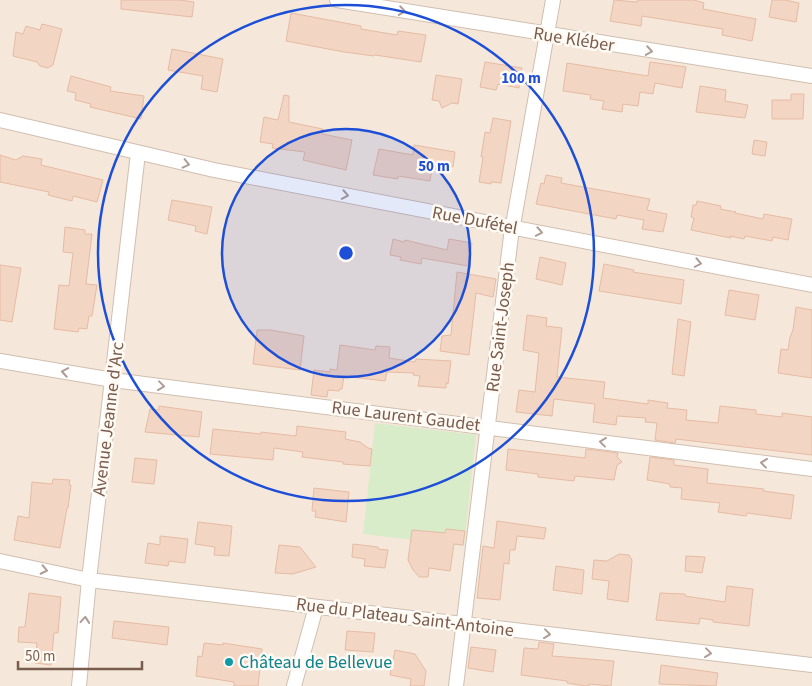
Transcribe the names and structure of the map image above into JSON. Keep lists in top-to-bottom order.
{
  "streets": {
    "street": [
      "Rue Kléber",
      "Rue Dufétel",
      "Rue Saint-Joseph",
      "Rue Laurent Gaudet",
      "Avenue Jeanne d'Arc",
      "Rue du Plateau Saint-Antoine"
    ]
  },
  "crossings": [
    ["Rue Kléber", "Rue Saint-Joseph"],
    ["Rue Dufétel", "Rue Saint-Joseph"],
    ["Rue Dufétel", "Avenue Jeanne d'Arc"],
    ["Rue Saint-Joseph", "Rue Laurent Gaudet"],
    ["Rue Saint-Joseph", "Rue du Plateau Saint-Antoine"],
    ["Rue Laurent Gaudet", "Avenue Jeanne d'Arc"],
    ["Avenue Jeanne d'Arc", "Rue du Plateau Saint-Antoine"]
  ],
  "one_way": ["Rue Kléber", "Rue Dufétel", "Rue du Plateau Saint-Antoine"],
  "places": ["Château de Bellevue"],
  "scale_bar": "50 m",
  "rings": ["100 m", "50 m"]
}
